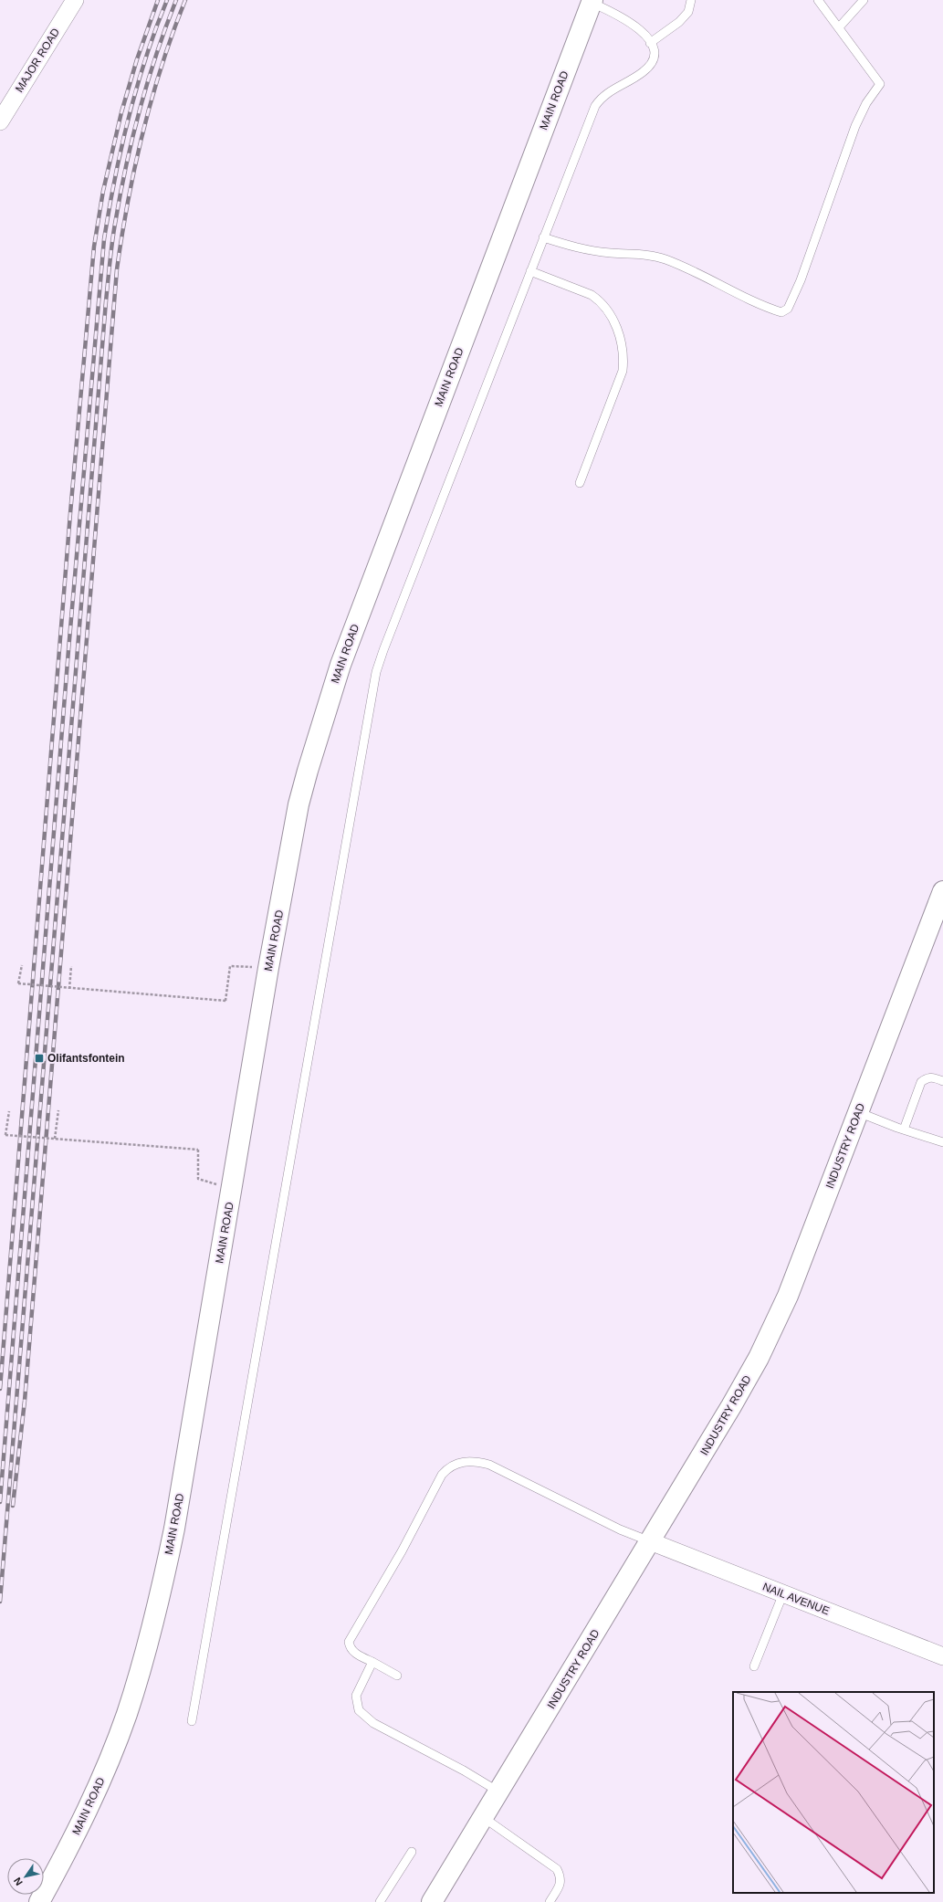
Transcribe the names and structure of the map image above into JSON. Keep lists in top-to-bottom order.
{
  "streets": {
    "main road": ["MAIN ROAD", "INDUSTRY ROAD"],
    "street": ["MAJOR ROAD", "NAIL AVENUE"]
  },
  "crossings": [
    ["INDUSTRY ROAD", "NAIL AVENUE"]
  ],
  "places": {
    "transit": ["Olifantsfontein"]
  },
  "north": "bottom left"
}
